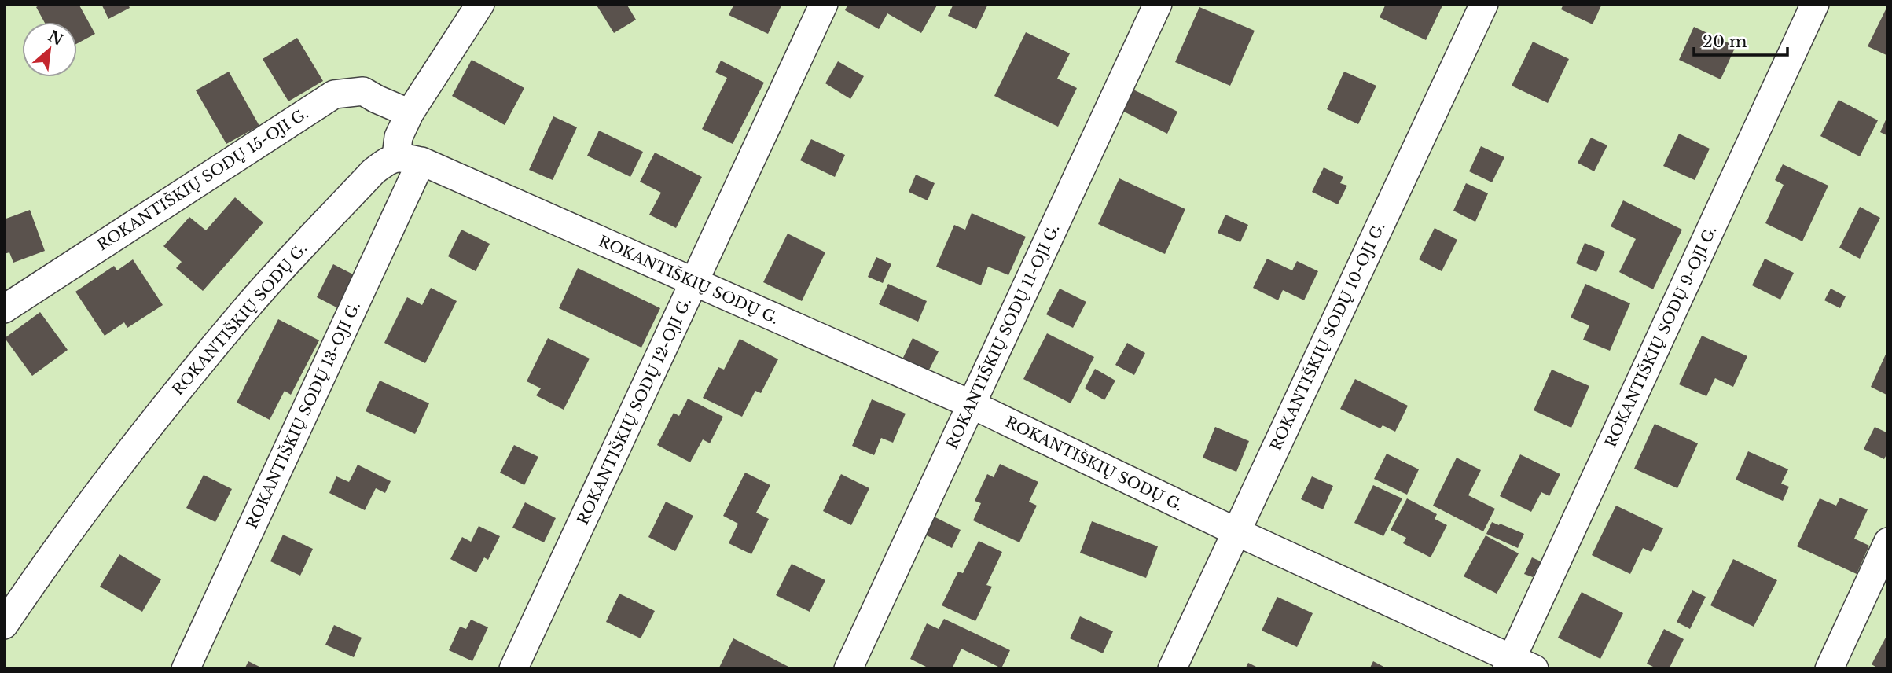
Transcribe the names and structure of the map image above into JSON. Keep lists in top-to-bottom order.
{
  "streets": {
    "street": [
      "ROKANTIŠKIŲ SODŲ 15-OJI G.",
      "ROKANTIŠKIŲ SODŲ G.",
      "ROKANTIŠKIŲ SODŲ 11-OJI G.",
      "ROKANTIŠKIŲ SODŲ 10-OJI G.",
      "ROKANTIŠKIŲ SODŲ 9-OJI G.",
      "ROKANTIŠKIŲ SODŲ 12-OJI G.",
      "ROKANTIŠKIŲ SODŲ 13-OJI G."
    ]
  },
  "crossings": [
    ["ROKANTIŠKIŲ SODŲ 15-OJI G.", "ROKANTIŠKIŲ SODŲ 13-OJI G."],
    ["ROKANTIŠKIŲ SODŲ G.", "ROKANTIŠKIŲ SODŲ 11-OJI G."],
    ["ROKANTIŠKIŲ SODŲ G.", "ROKANTIŠKIŲ SODŲ 10-OJI G."],
    ["ROKANTIŠKIŲ SODŲ G.", "ROKANTIŠKIŲ SODŲ 9-OJI G."],
    ["ROKANTIŠKIŲ SODŲ G.", "ROKANTIŠKIŲ SODŲ 12-OJI G."],
    ["ROKANTIŠKIŲ SODŲ G.", "ROKANTIŠKIŲ SODŲ 13-OJI G."]
  ],
  "scale_bar": "20 m",
  "north": "top right"
}
